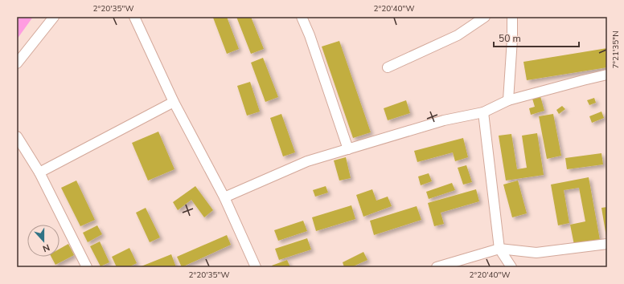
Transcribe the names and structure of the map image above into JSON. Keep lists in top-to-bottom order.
{
  "scale_bar": "50 m",
  "north": "bottom",
  "coordinates": ["2°20'35\"W", "2°20'40\"W", "7°21'35\"N"]
}
